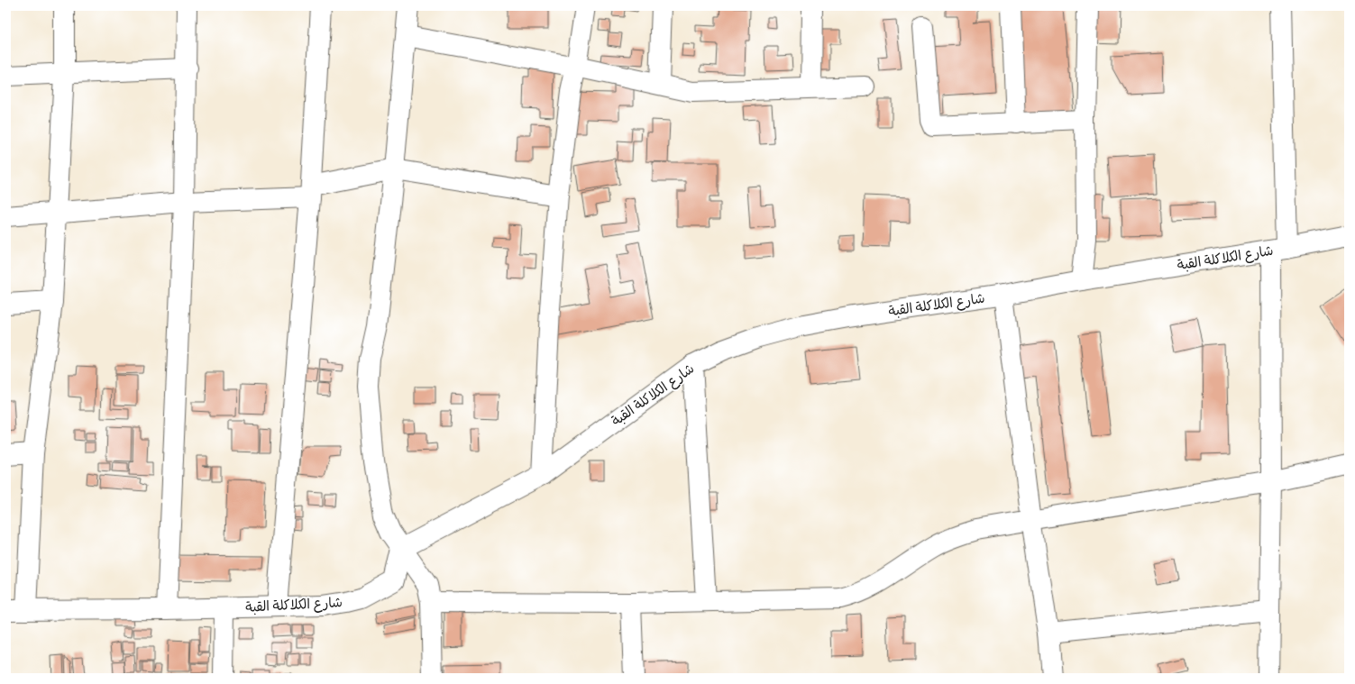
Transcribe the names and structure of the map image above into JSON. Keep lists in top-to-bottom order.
{
  "streets": {
    "street": ["شارع الكلاكلة القبة"]
  }
}
